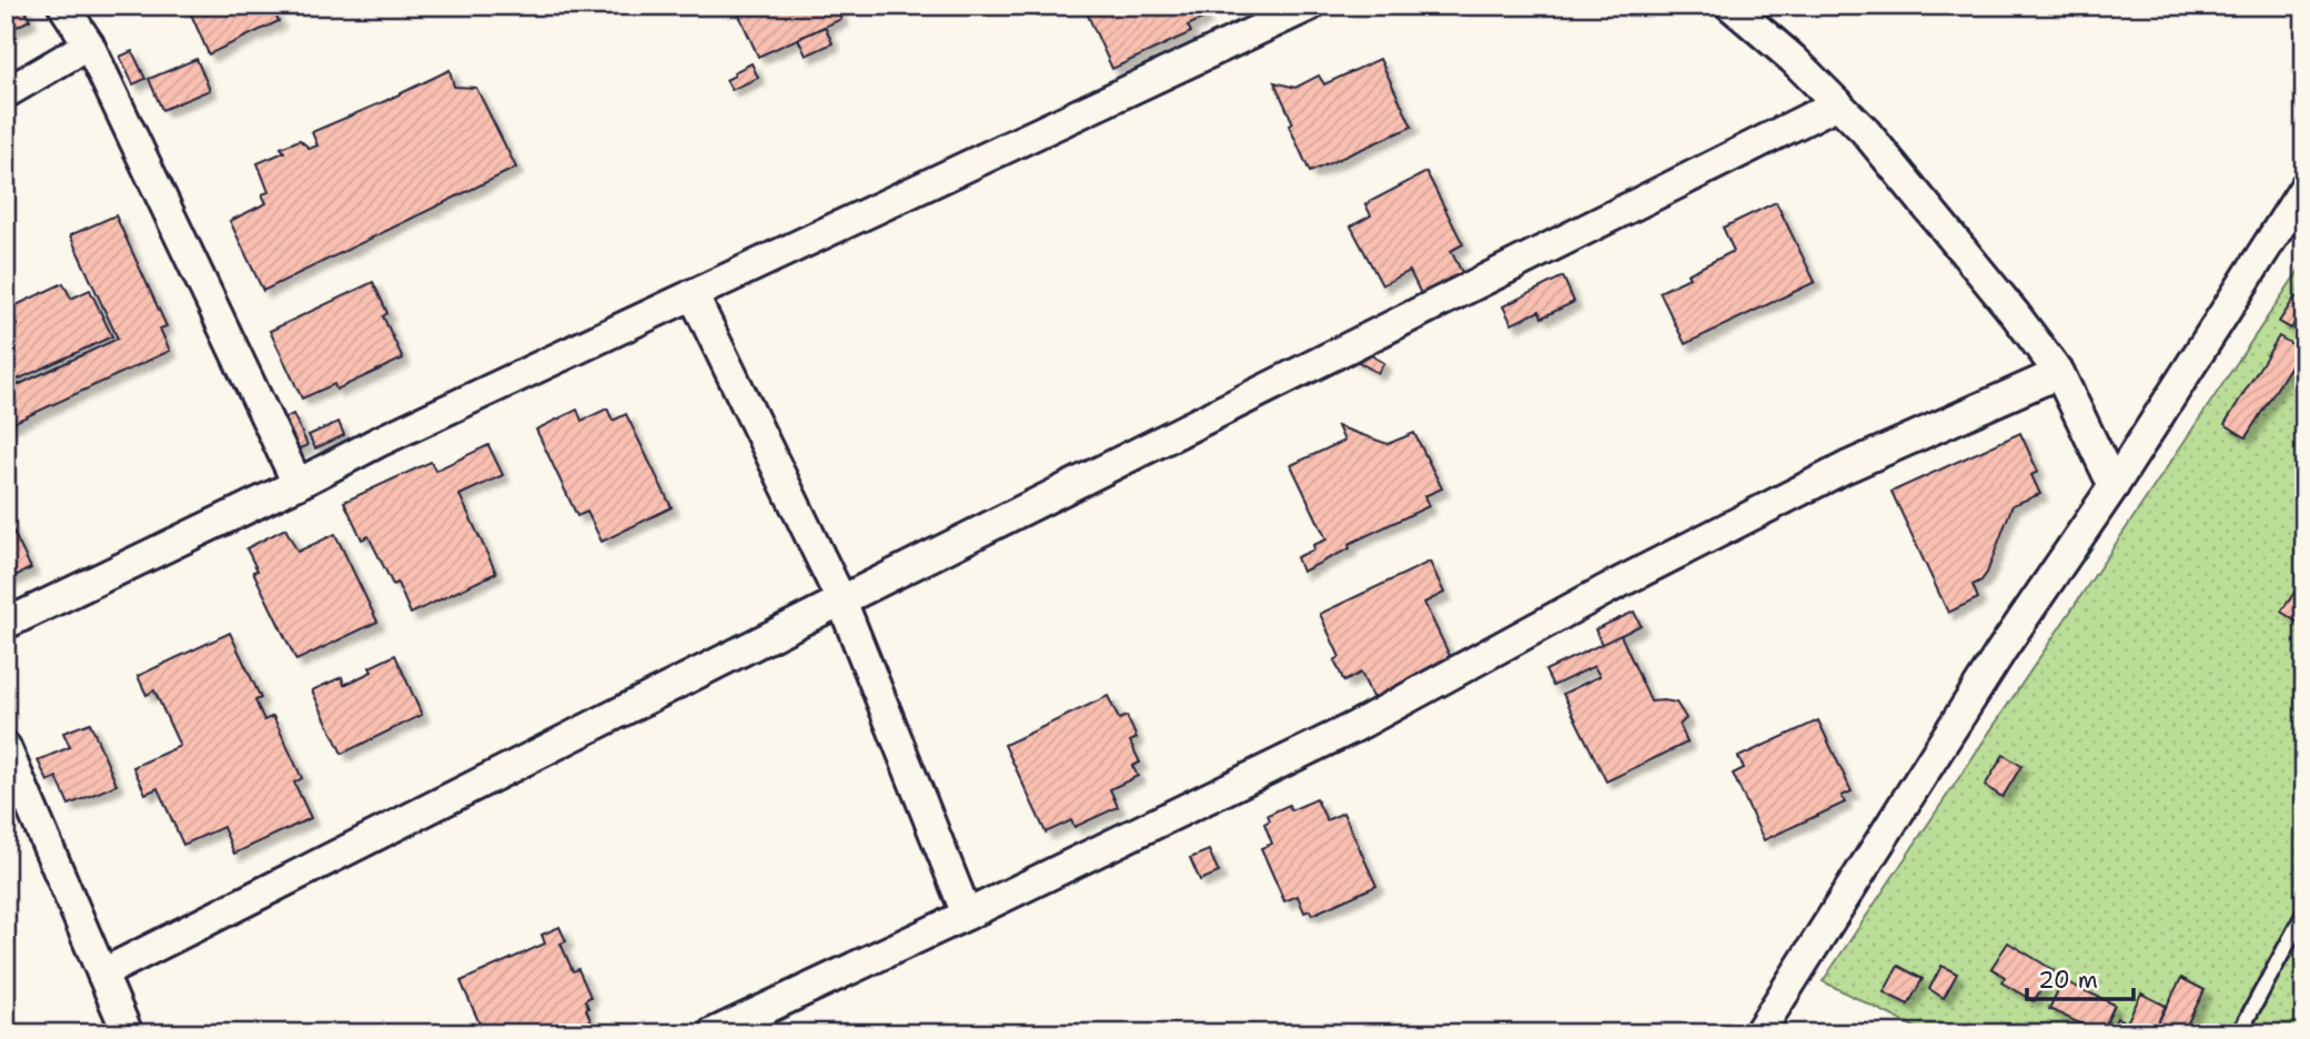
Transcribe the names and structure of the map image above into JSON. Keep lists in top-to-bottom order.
{
  "scale_bar": "20 m"
}
